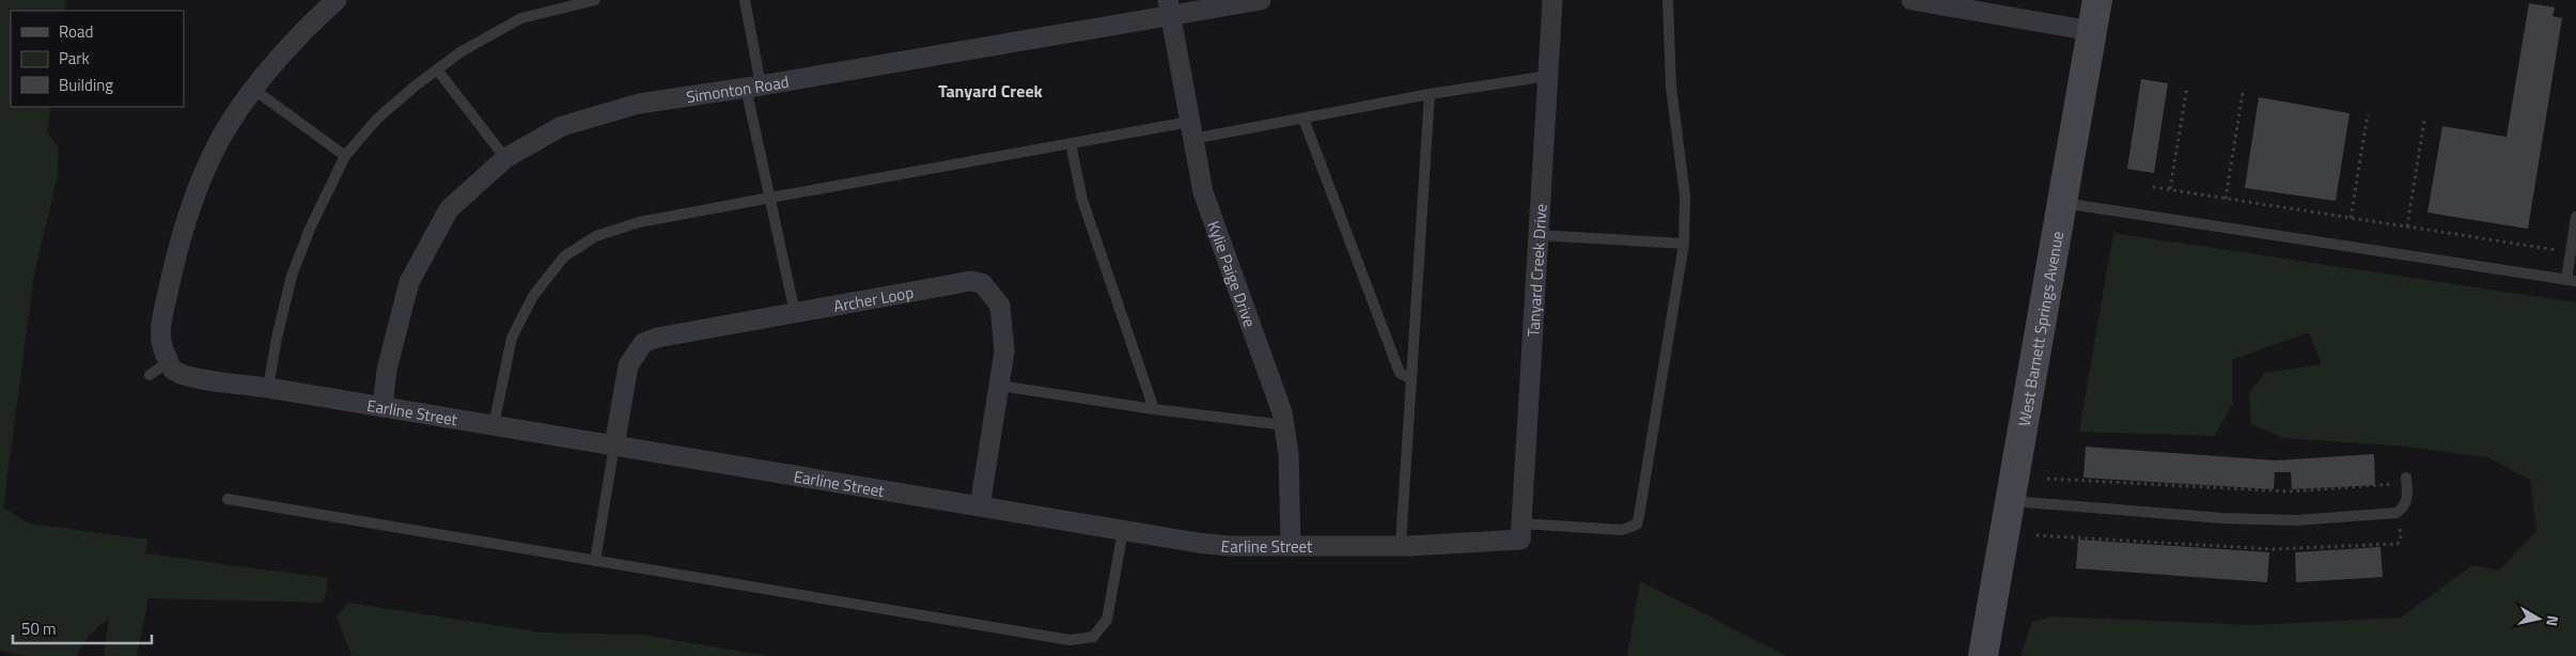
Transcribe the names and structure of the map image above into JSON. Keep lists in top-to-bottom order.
{
  "streets": {
    "street": [
      "Simonton Road",
      "Tanyard Creek Drive",
      "Kylie Paige Drive",
      "Archer Loop",
      "West Barnett Springs Avenue",
      "Earline Street"
    ]
  },
  "crossings": [
    ["Simonton Road", "Kylie Paige Drive"],
    ["Simonton Road", "Earline Street"],
    ["Tanyard Creek Drive", "Earline Street"],
    ["Kylie Paige Drive", "Earline Street"],
    ["Archer Loop", "Earline Street"]
  ],
  "districts": ["Tanyard Creek"],
  "legend": ["Road", "Park", "Building"],
  "scale_bar": "50 m",
  "north": "right"
}
